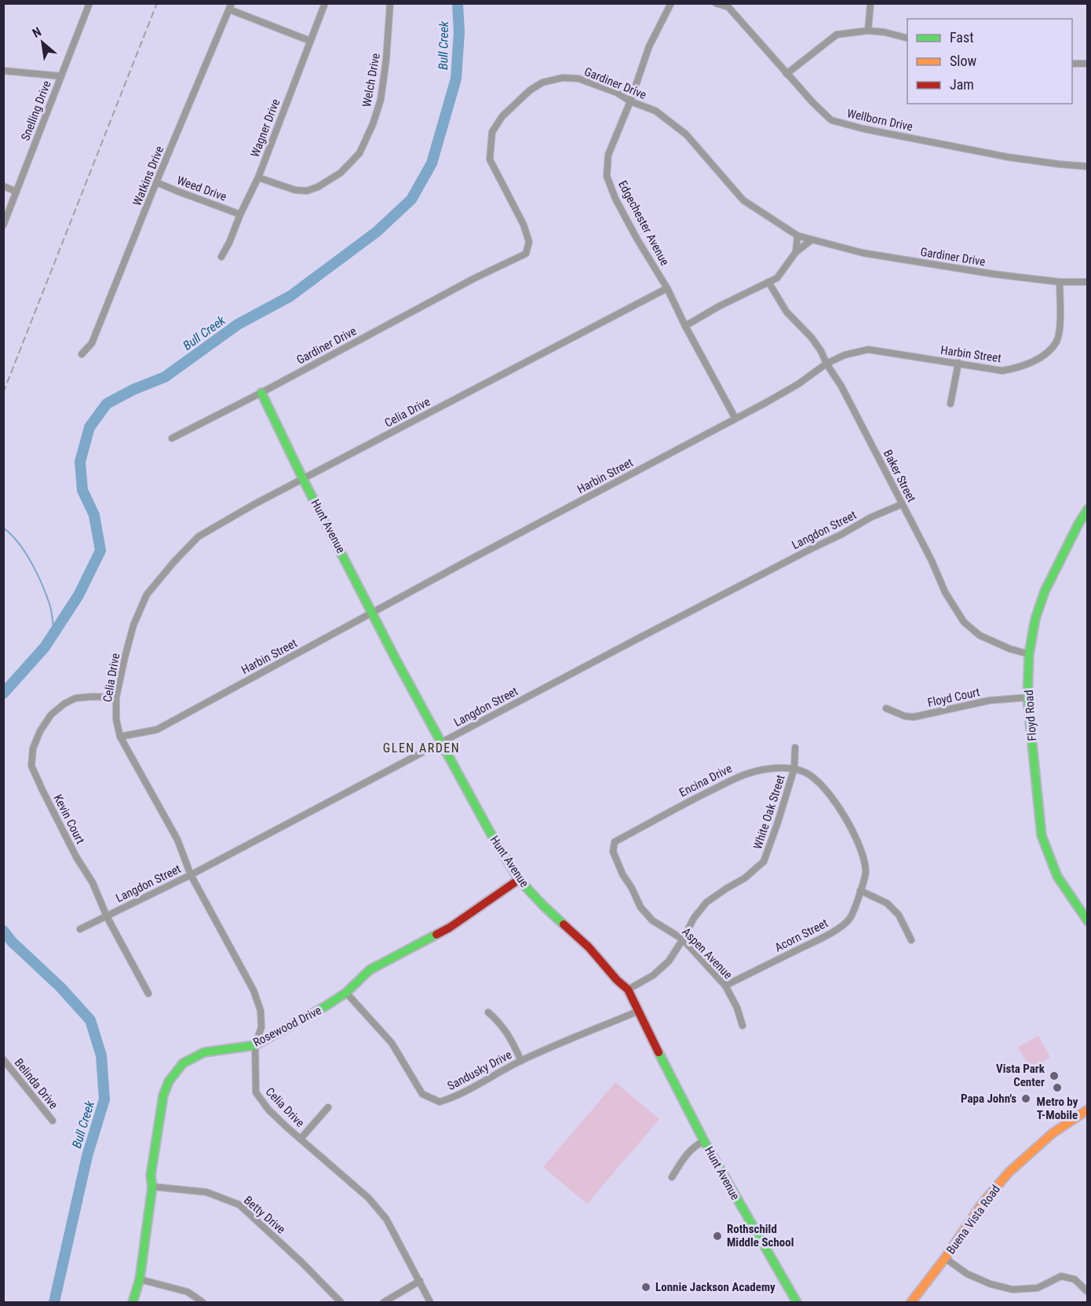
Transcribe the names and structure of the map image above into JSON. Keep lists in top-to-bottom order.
{
  "streets": {
    "street": [
      "Welch Drive",
      "Gardiner Drive",
      "Snelling Drive",
      "Wellborn Drive",
      "Wagner Drive",
      "Watkins Drive",
      "Weed Drive",
      "Edgechester Avenue",
      "Harbin Street",
      "Celia Drive",
      "Baker Street",
      "Hunt Avenue",
      "Langdon Street",
      "Floyd Court",
      "Floyd Road",
      "Encina Drive",
      "White Oak Street",
      "Kevin Court",
      "Acorn Street",
      "Aspen Avenue",
      "Rosewood Drive",
      "Sandusky Drive",
      "Belinda Drive",
      "Betty Drive",
      "Buena Vista Road"
    ]
  },
  "crossings": [
    ["Welch Drive", "Wagner Drive"],
    ["Gardiner Drive", "Edgechester Avenue"],
    ["Gardiner Drive", "Harbin Street"],
    ["Gardiner Drive", "Hunt Avenue"],
    ["Wagner Drive", "Weed Drive"],
    ["Watkins Drive", "Weed Drive"],
    ["Edgechester Avenue", "Harbin Street"],
    ["Edgechester Avenue", "Celia Drive"],
    ["Harbin Street", "Celia Drive"],
    ["Harbin Street", "Baker Street"],
    ["Harbin Street", "Hunt Avenue"],
    ["Celia Drive", "Hunt Avenue"],
    ["Celia Drive", "Langdon Street"],
    ["Celia Drive", "Kevin Court"],
    ["Celia Drive", "Rosewood Drive"],
    ["Baker Street", "Langdon Street"],
    ["Baker Street", "Floyd Road"],
    ["Hunt Avenue", "Langdon Street"],
    ["Hunt Avenue", "White Oak Street"],
    ["Hunt Avenue", "Rosewood Drive"],
    ["Hunt Avenue", "Sandusky Drive"],
    ["Langdon Street", "Kevin Court"],
    ["Floyd Court", "Floyd Road"],
    ["Encina Drive", "White Oak Street"],
    ["Encina Drive", "Acorn Street"],
    ["Encina Drive", "Aspen Avenue"],
    ["White Oak Street", "Acorn Street"],
    ["White Oak Street", "Aspen Avenue"],
    ["Acorn Street", "Aspen Avenue"],
    ["Rosewood Drive", "Sandusky Drive"],
    ["Rosewood Drive", "Betty Drive"]
  ],
  "districts": ["GLEN ARDEN"],
  "water": ["Bull Creek"],
  "places": [
    "Vista Park Center",
    "Metro by T-Mobile",
    "Papa John's",
    "Rothschild Middle School",
    "Lonnie Jackson Academy"
  ],
  "legend": ["Fast", "Slow", "Jam"],
  "north": "top left"
}
